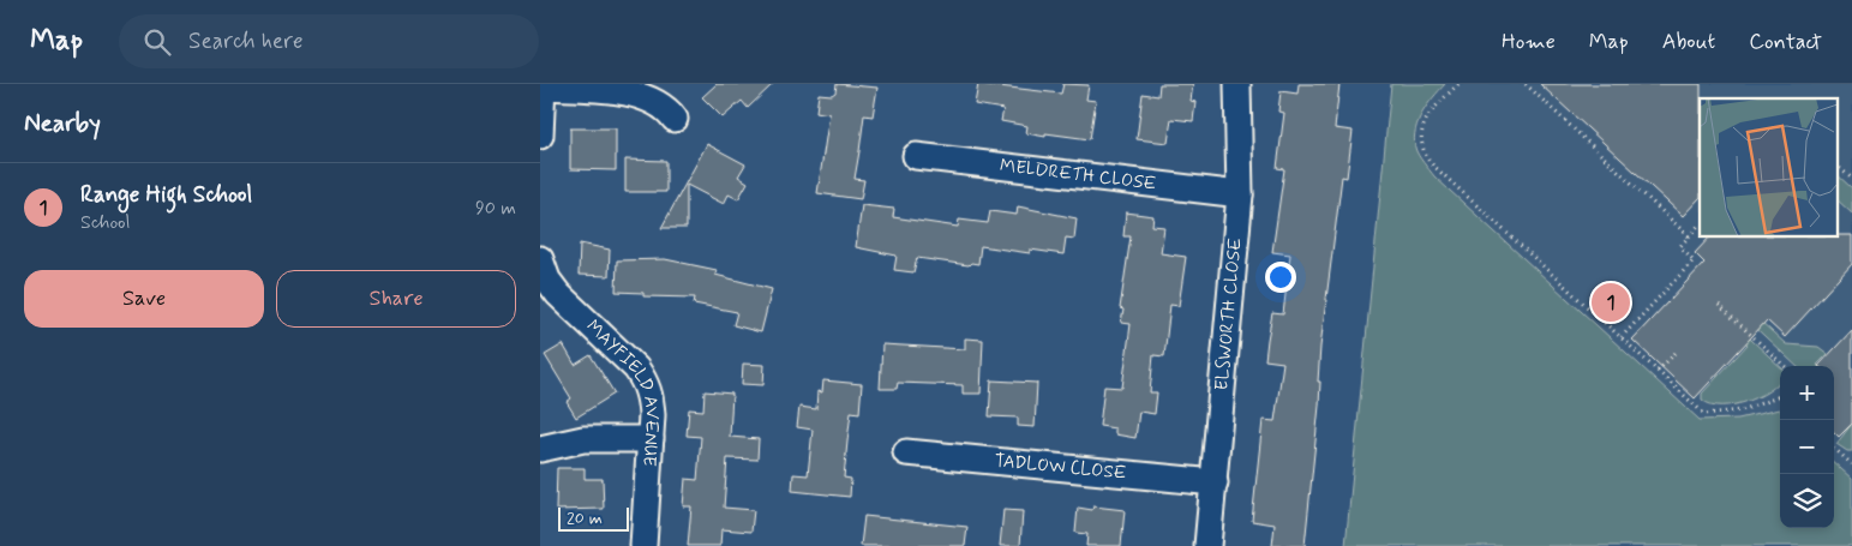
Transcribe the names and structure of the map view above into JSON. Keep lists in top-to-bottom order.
{
  "streets": {
    "street": [
      "MELDRETH CLOSE",
      "ELSWORTH CLOSE",
      "MAYFIELD AVENUE",
      "TADLOW CLOSE"
    ]
  },
  "crossings": [
    ["MELDRETH CLOSE", "ELSWORTH CLOSE"],
    ["ELSWORTH CLOSE", "TADLOW CLOSE"]
  ],
  "scale_bar": "20 m",
  "page": {
    "header": "Map",
    "search": "Search here",
    "nav": [
      "Home",
      "Map",
      "About",
      "Contact"
    ],
    "heading": "Nearby",
    "list": [
      {
        "mark": "1",
        "name": "Range High School",
        "note": "School",
        "value": "90 m"
      }
    ],
    "buttons": ["Save", "Share"],
    "pins": "1",
    "map_buttons": ["+", "−"],
    "scale": "20 m"
  }
}
